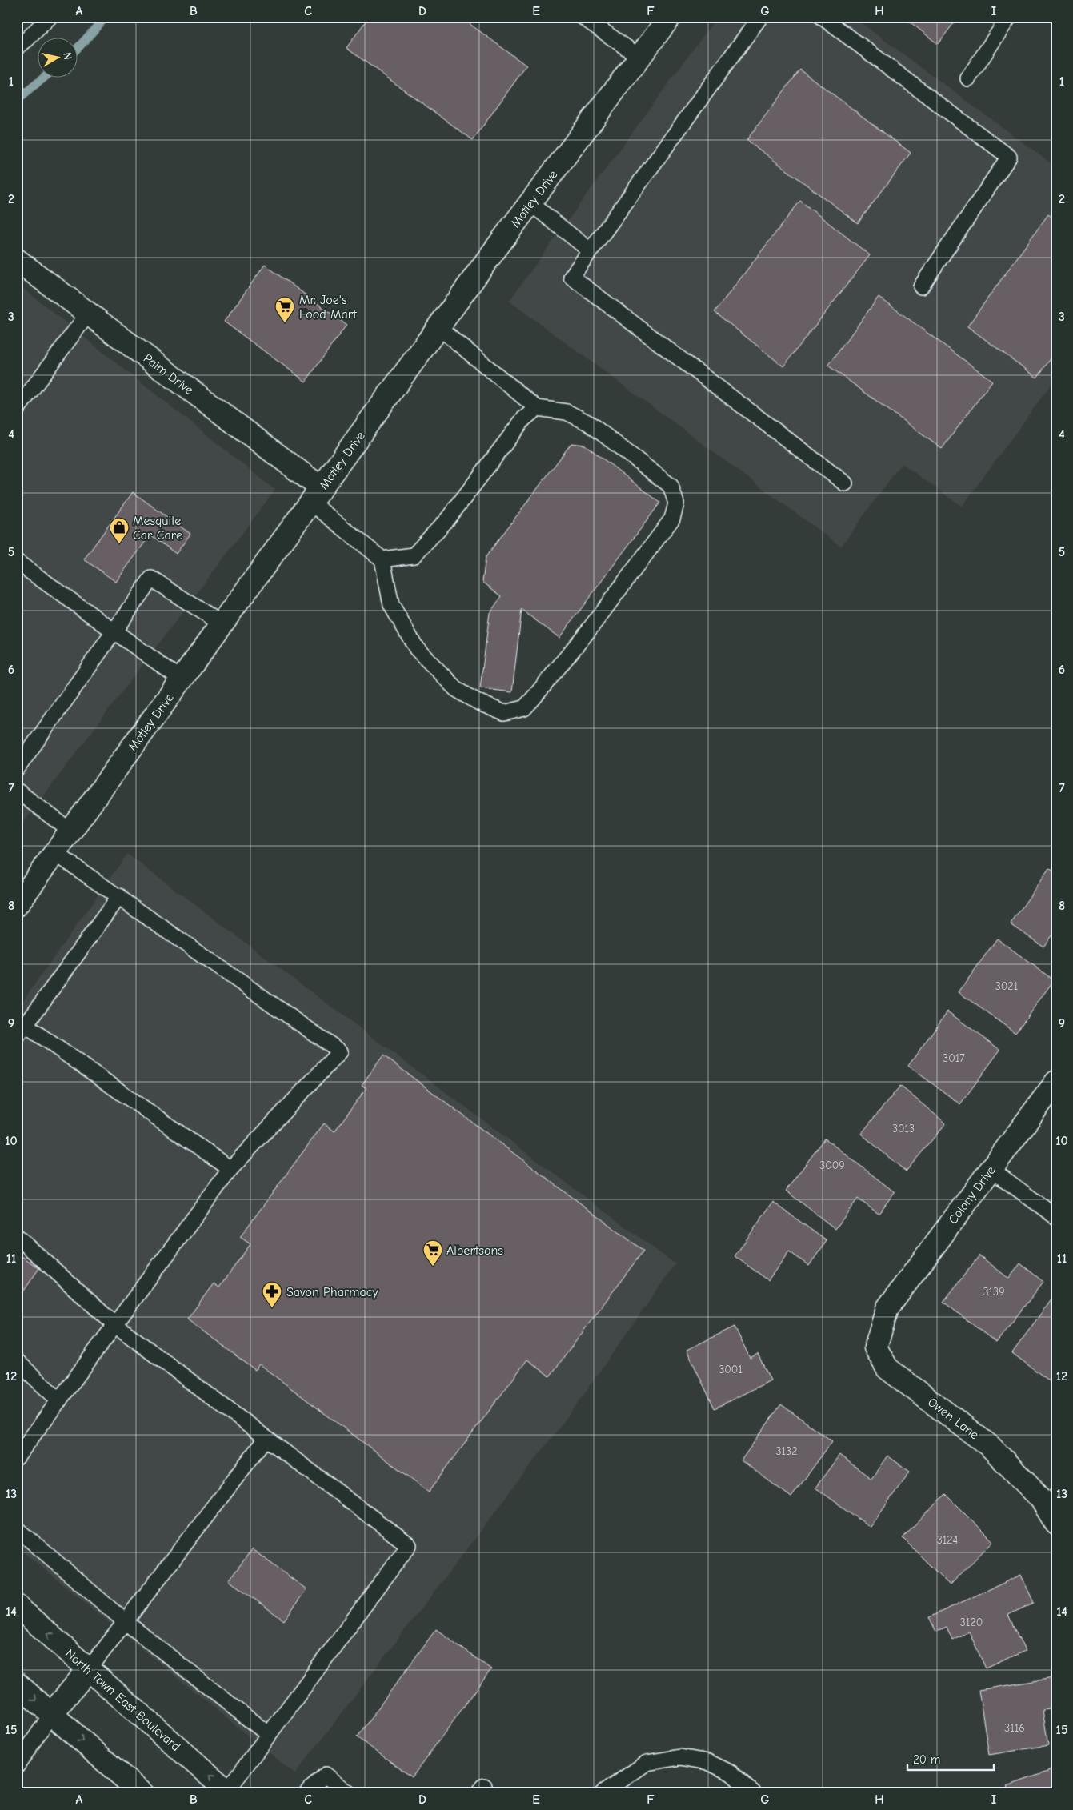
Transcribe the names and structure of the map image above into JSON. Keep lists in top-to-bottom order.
{
  "streets": {
    "main road": [
      "Motley Drive",
      "Palm Drive",
      "Colony Drive",
      "Owen Lane",
      "North Town East Boulevard"
    ]
  },
  "crossings": [
    ["Motley Drive", "Palm Drive"],
    ["Colony Drive", "Owen Lane"]
  ],
  "places": {
    "supermarket": ["Mr. Joe's Food Mart", "Albertsons"],
    "shop": ["Mesquite Car Care"],
    "pharmacy": ["Savon Pharmacy"]
  },
  "house_numbers": [
    "3021",
    "3017",
    "3013",
    "3009",
    "3139",
    "3001",
    "3132",
    "3124",
    "3120",
    "3116"
  ],
  "scale_bar": "20 m",
  "north": "right",
  "grid": {
    "columns": [
      "A",
      "B",
      "C",
      "D",
      "E",
      "F",
      "G",
      "H",
      "I"
    ],
    "rows": [
      "1",
      "2",
      "3",
      "4",
      "5",
      "6",
      "7",
      "8",
      "9",
      "10",
      "11",
      "12",
      "13",
      "14",
      "15"
    ]
  }
}
